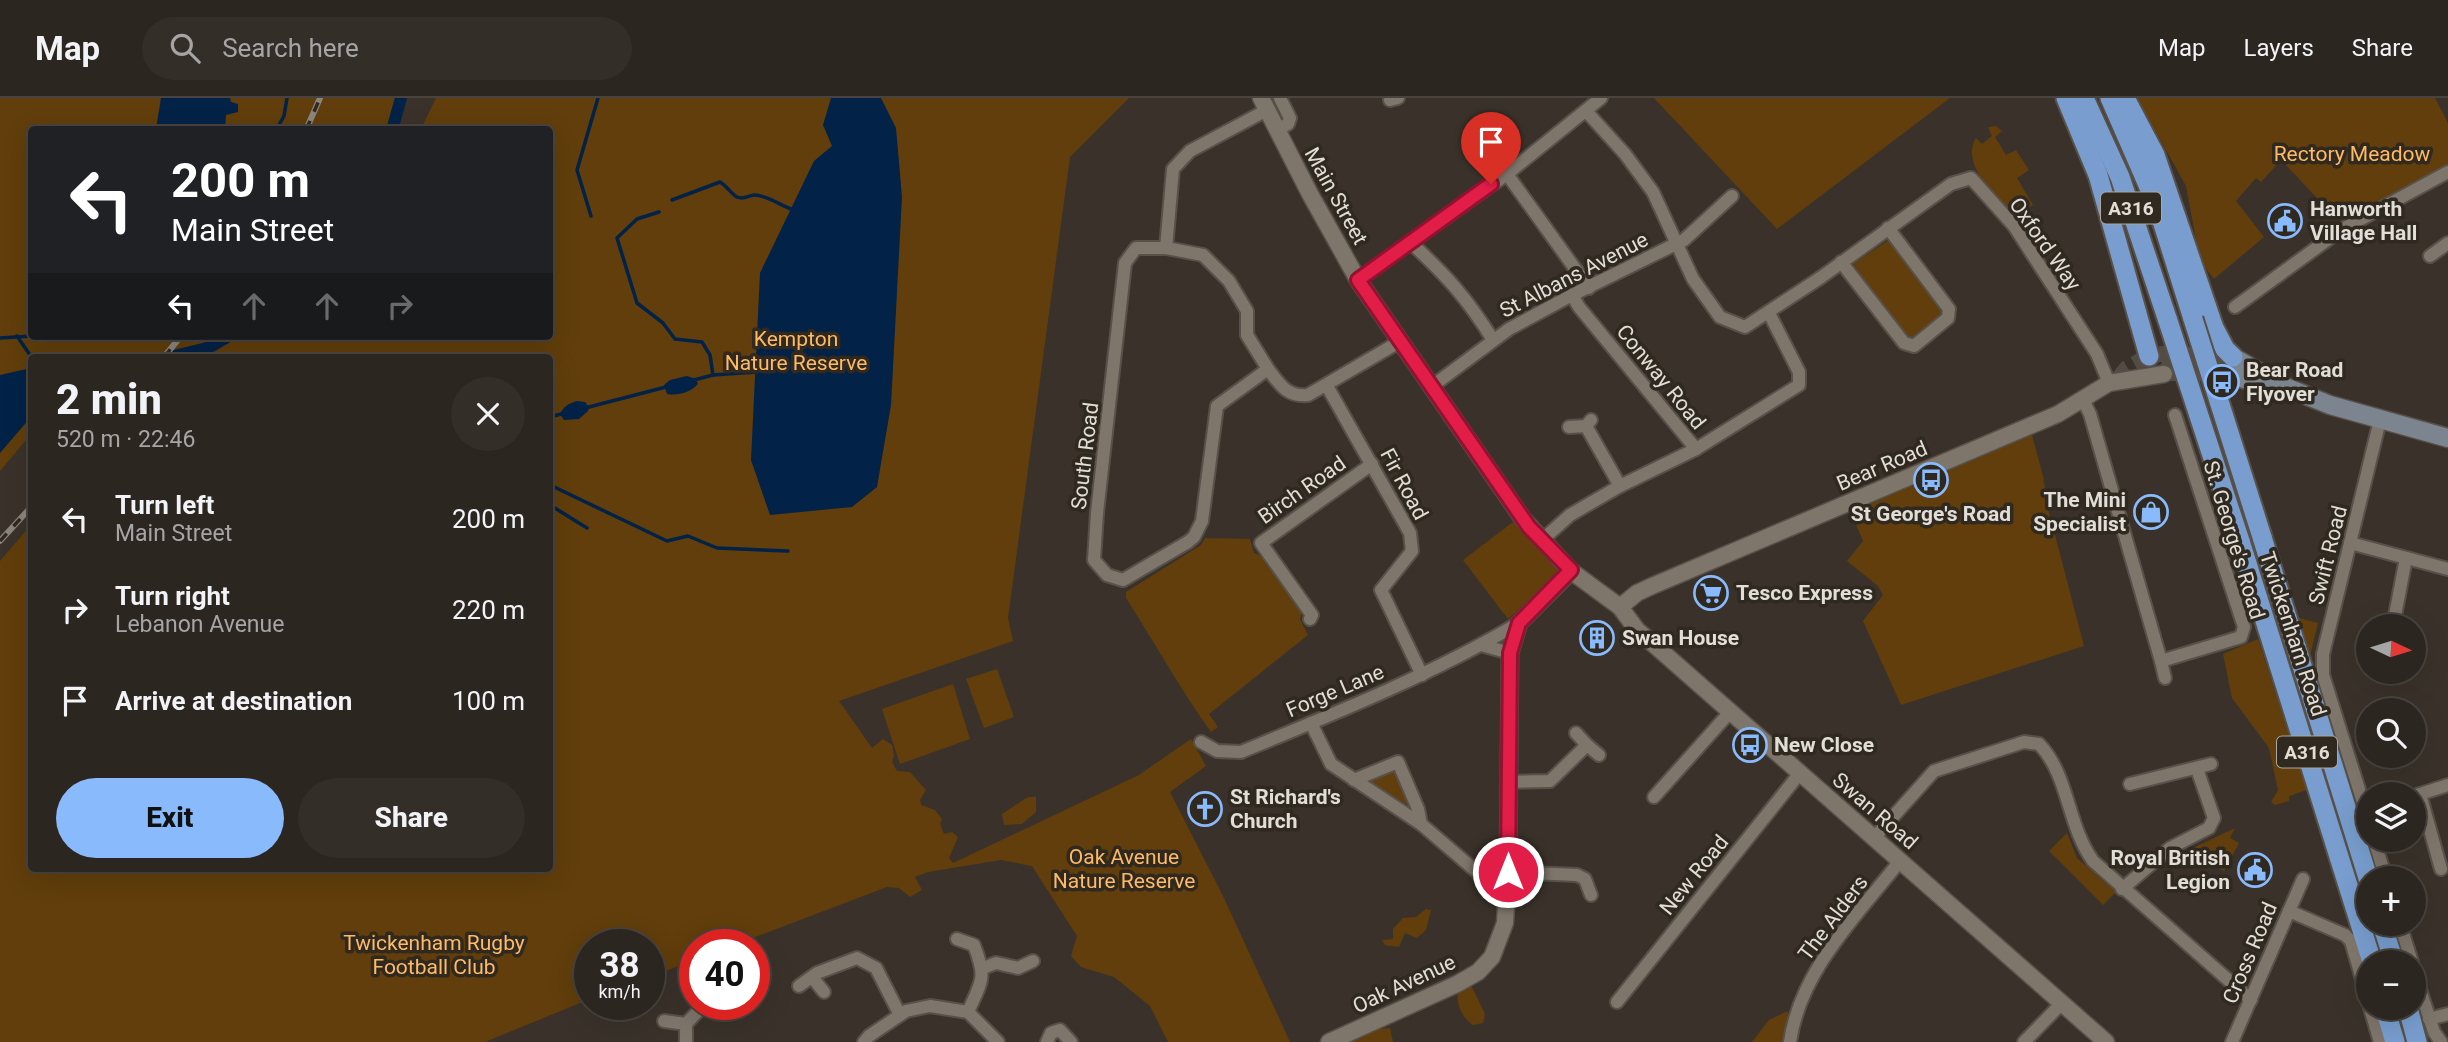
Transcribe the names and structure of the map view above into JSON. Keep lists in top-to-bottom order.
{
  "streets": {
    "highway": ["A316", "Twickenham Road"],
    "street": [
      "Main Street",
      "Oxford Way",
      "St Albans Avenue",
      "Conway Road",
      "South Road",
      "Bear Road",
      "Fir Road",
      "Birch Road",
      "St. George's Road",
      "Swift Road",
      "Forge Lane",
      "Swan Road",
      "New Road",
      "The Alders",
      "Cross Road",
      "Oak Avenue"
    ]
  },
  "crossings": [
    ["Main Street", "St Albans Avenue"],
    ["Main Street", "Conway Road"],
    ["Main Street", "South Road"],
    ["Main Street", "Bear Road"],
    ["Main Street", "Swan Road"],
    ["Oxford Way", "St Albans Avenue"],
    ["Oxford Way", "Bear Road"],
    ["St Albans Avenue", "Conway Road"],
    ["South Road", "Fir Road"],
    ["Bear Road", "Swan Road"],
    ["Fir Road", "Birch Road"],
    ["Fir Road", "Forge Lane"],
    ["Swan Road", "New Road"],
    ["Swan Road", "The Alders"]
  ],
  "parks": [
    "Rectory Meadow",
    "Kempton Nature Reserve",
    "Oak Avenue Nature Reserve",
    "Twickenham Rugby Football Club"
  ],
  "places": {
    "public building": ["Hanworth Village Hall", "Royal British Legion"],
    "bus stop": ["Bear Road Flyover", "St George's Road", "New Close"],
    "shop": ["The Mini Specialist"],
    "supermarket": ["Tesco Express"],
    "building": ["Swan House"],
    "church": ["St Richard's Church"]
  },
  "north": "right",
  "page": {
    "header": "Map",
    "search": "Search here",
    "nav": ["Map", "Layers", "Share"],
    "turn": ["200 m", "Main Street"],
    "heading": ["2 min", "520 m · 22:46"],
    "list": [
      {
        "name": "Turn left",
        "note": "Main Street",
        "value": "200 m"
      },
      {
        "name": "Turn right",
        "note": "Lebanon Avenue",
        "value": "220 m"
      },
      {
        "name": "Arrive at destination",
        "value": "100 m"
      }
    ],
    "map_buttons": ["+", "−"],
    "buttons": ["Exit", "Share"],
    "speed": "38 km/h",
    "limit": "40"
  }
}
